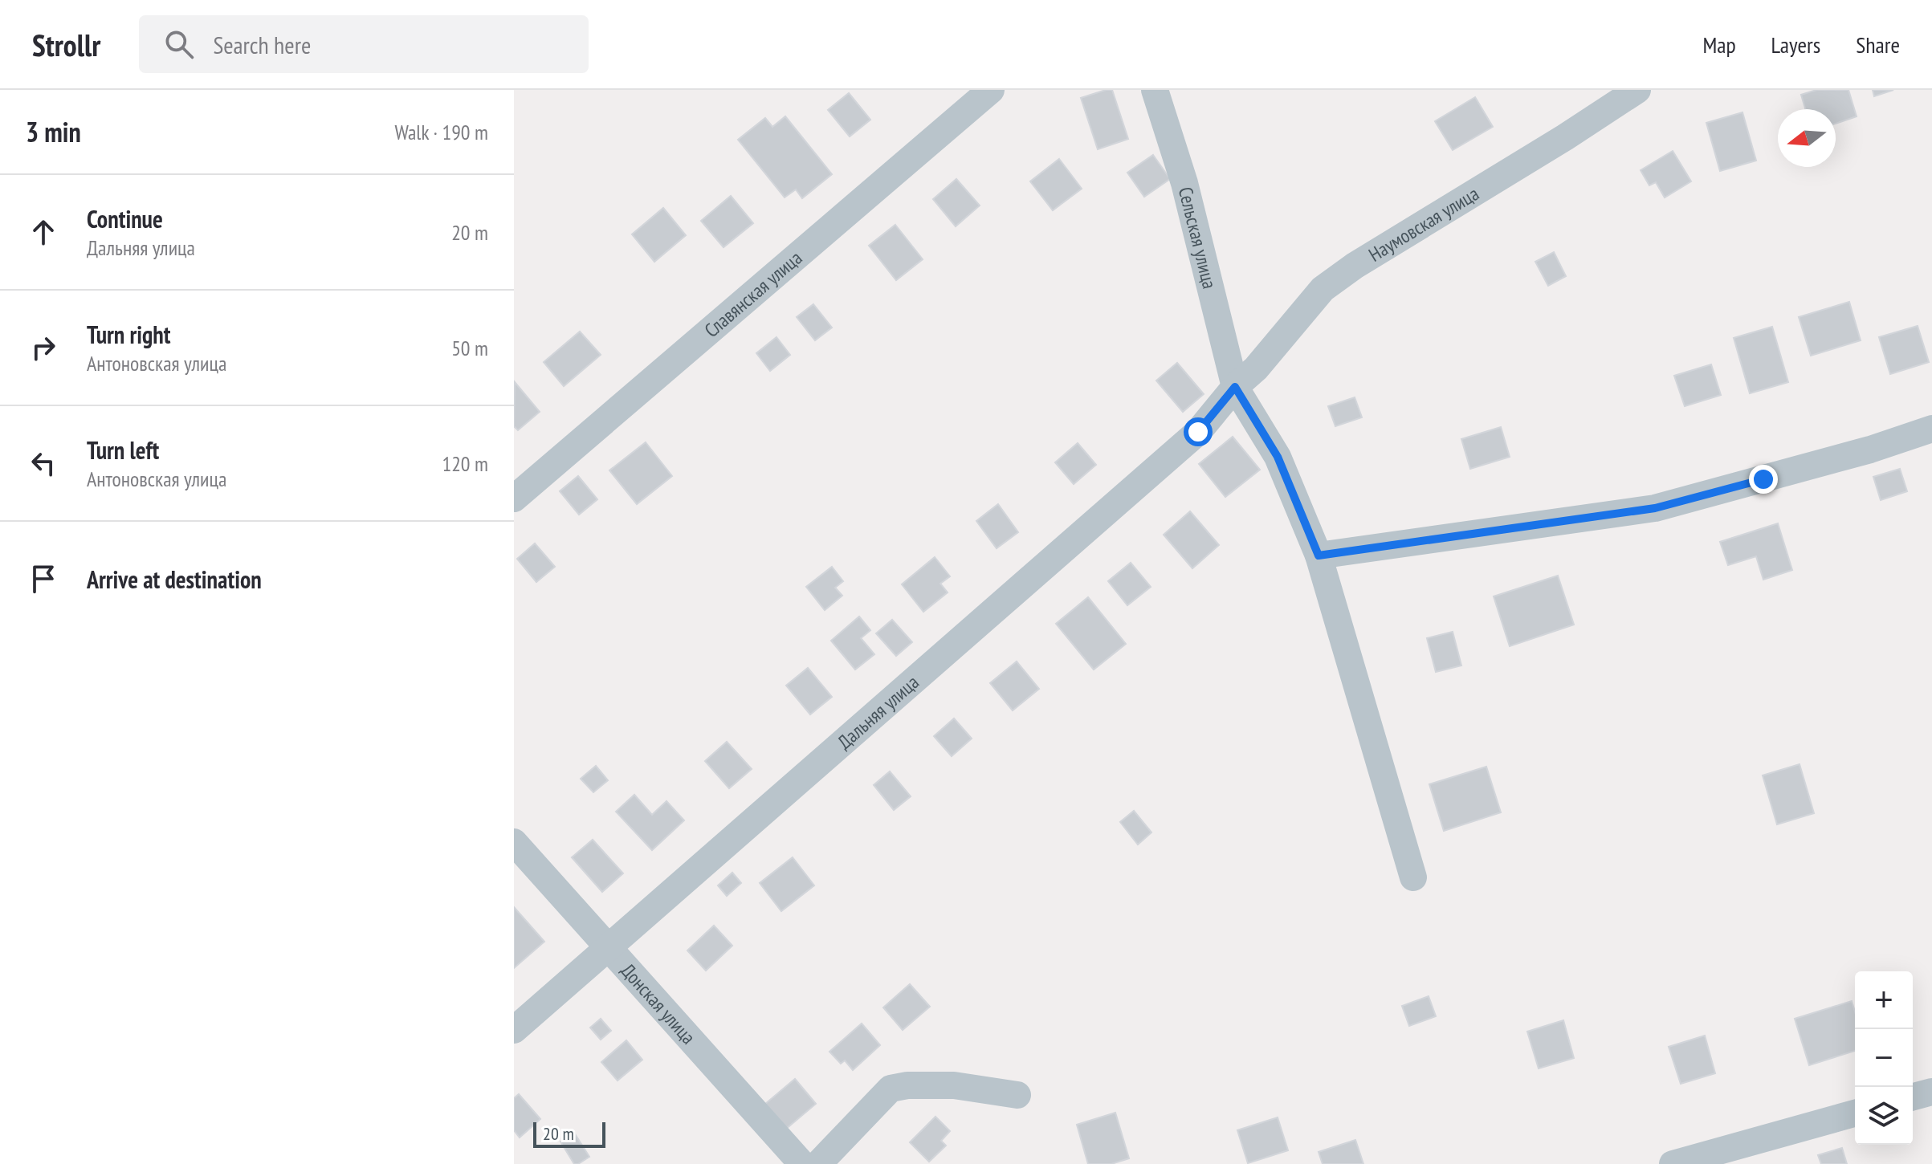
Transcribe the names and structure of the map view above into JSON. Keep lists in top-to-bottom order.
{
  "streets": {
    "street": [
      "Наумовская улица",
      "Сельская улица",
      "Славянская улица",
      "Дальняя улица",
      "Донская улица"
    ]
  },
  "crossings": [
    ["Наумовская улица", "Сельская улица"],
    ["Наумовская улица", "Дальняя улица"],
    ["Сельская улица", "Дальняя улица"],
    ["Дальняя улица", "Донская улица"]
  ],
  "scale_bar": "20 m",
  "north": "left",
  "page": {
    "header": "Strollr",
    "search": "Search here",
    "nav": ["Map", "Layers", "Share"],
    "heading": ["3 min", "Walk · 190 m"],
    "list": [
      ["Continue", "Дальняя улица", "20 m"],
      ["Turn right", "Антоновская улица", "50 m"],
      ["Turn left", "Антоновская улица", "120 m"],
      "Arrive at destination"
    ],
    "map_buttons": ["+", "−"],
    "scale": "20 m"
  }
}
